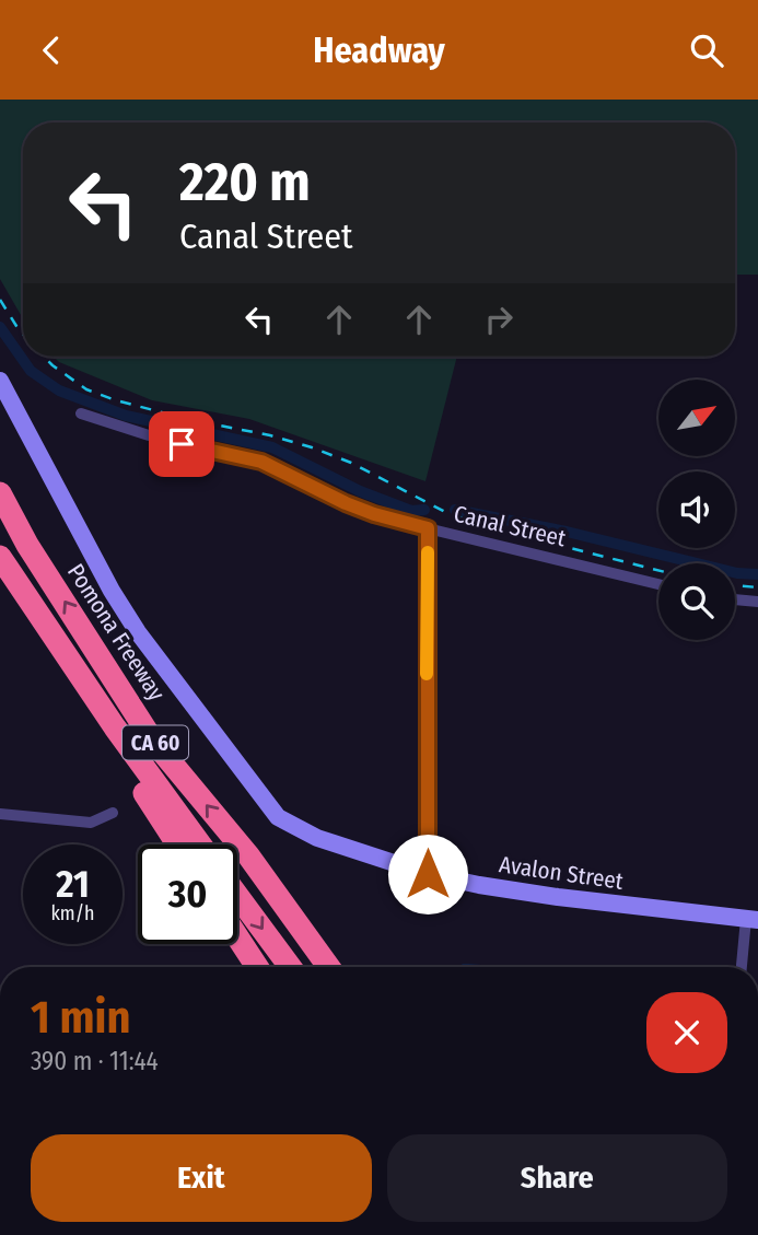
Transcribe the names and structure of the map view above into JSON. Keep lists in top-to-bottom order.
{
  "streets": {
    "highway": ["Pomona Freeway", "CA 60"],
    "street": ["Canal Street", "Avalon Street"]
  },
  "north": "top right",
  "page": {
    "header": "Headway",
    "turn": ["220 m", "Canal Street"],
    "speed": "21 km/h",
    "limit": "30",
    "heading": ["1 min", "390 m · 11:44"],
    "buttons": ["Exit", "Share"]
  }
}
